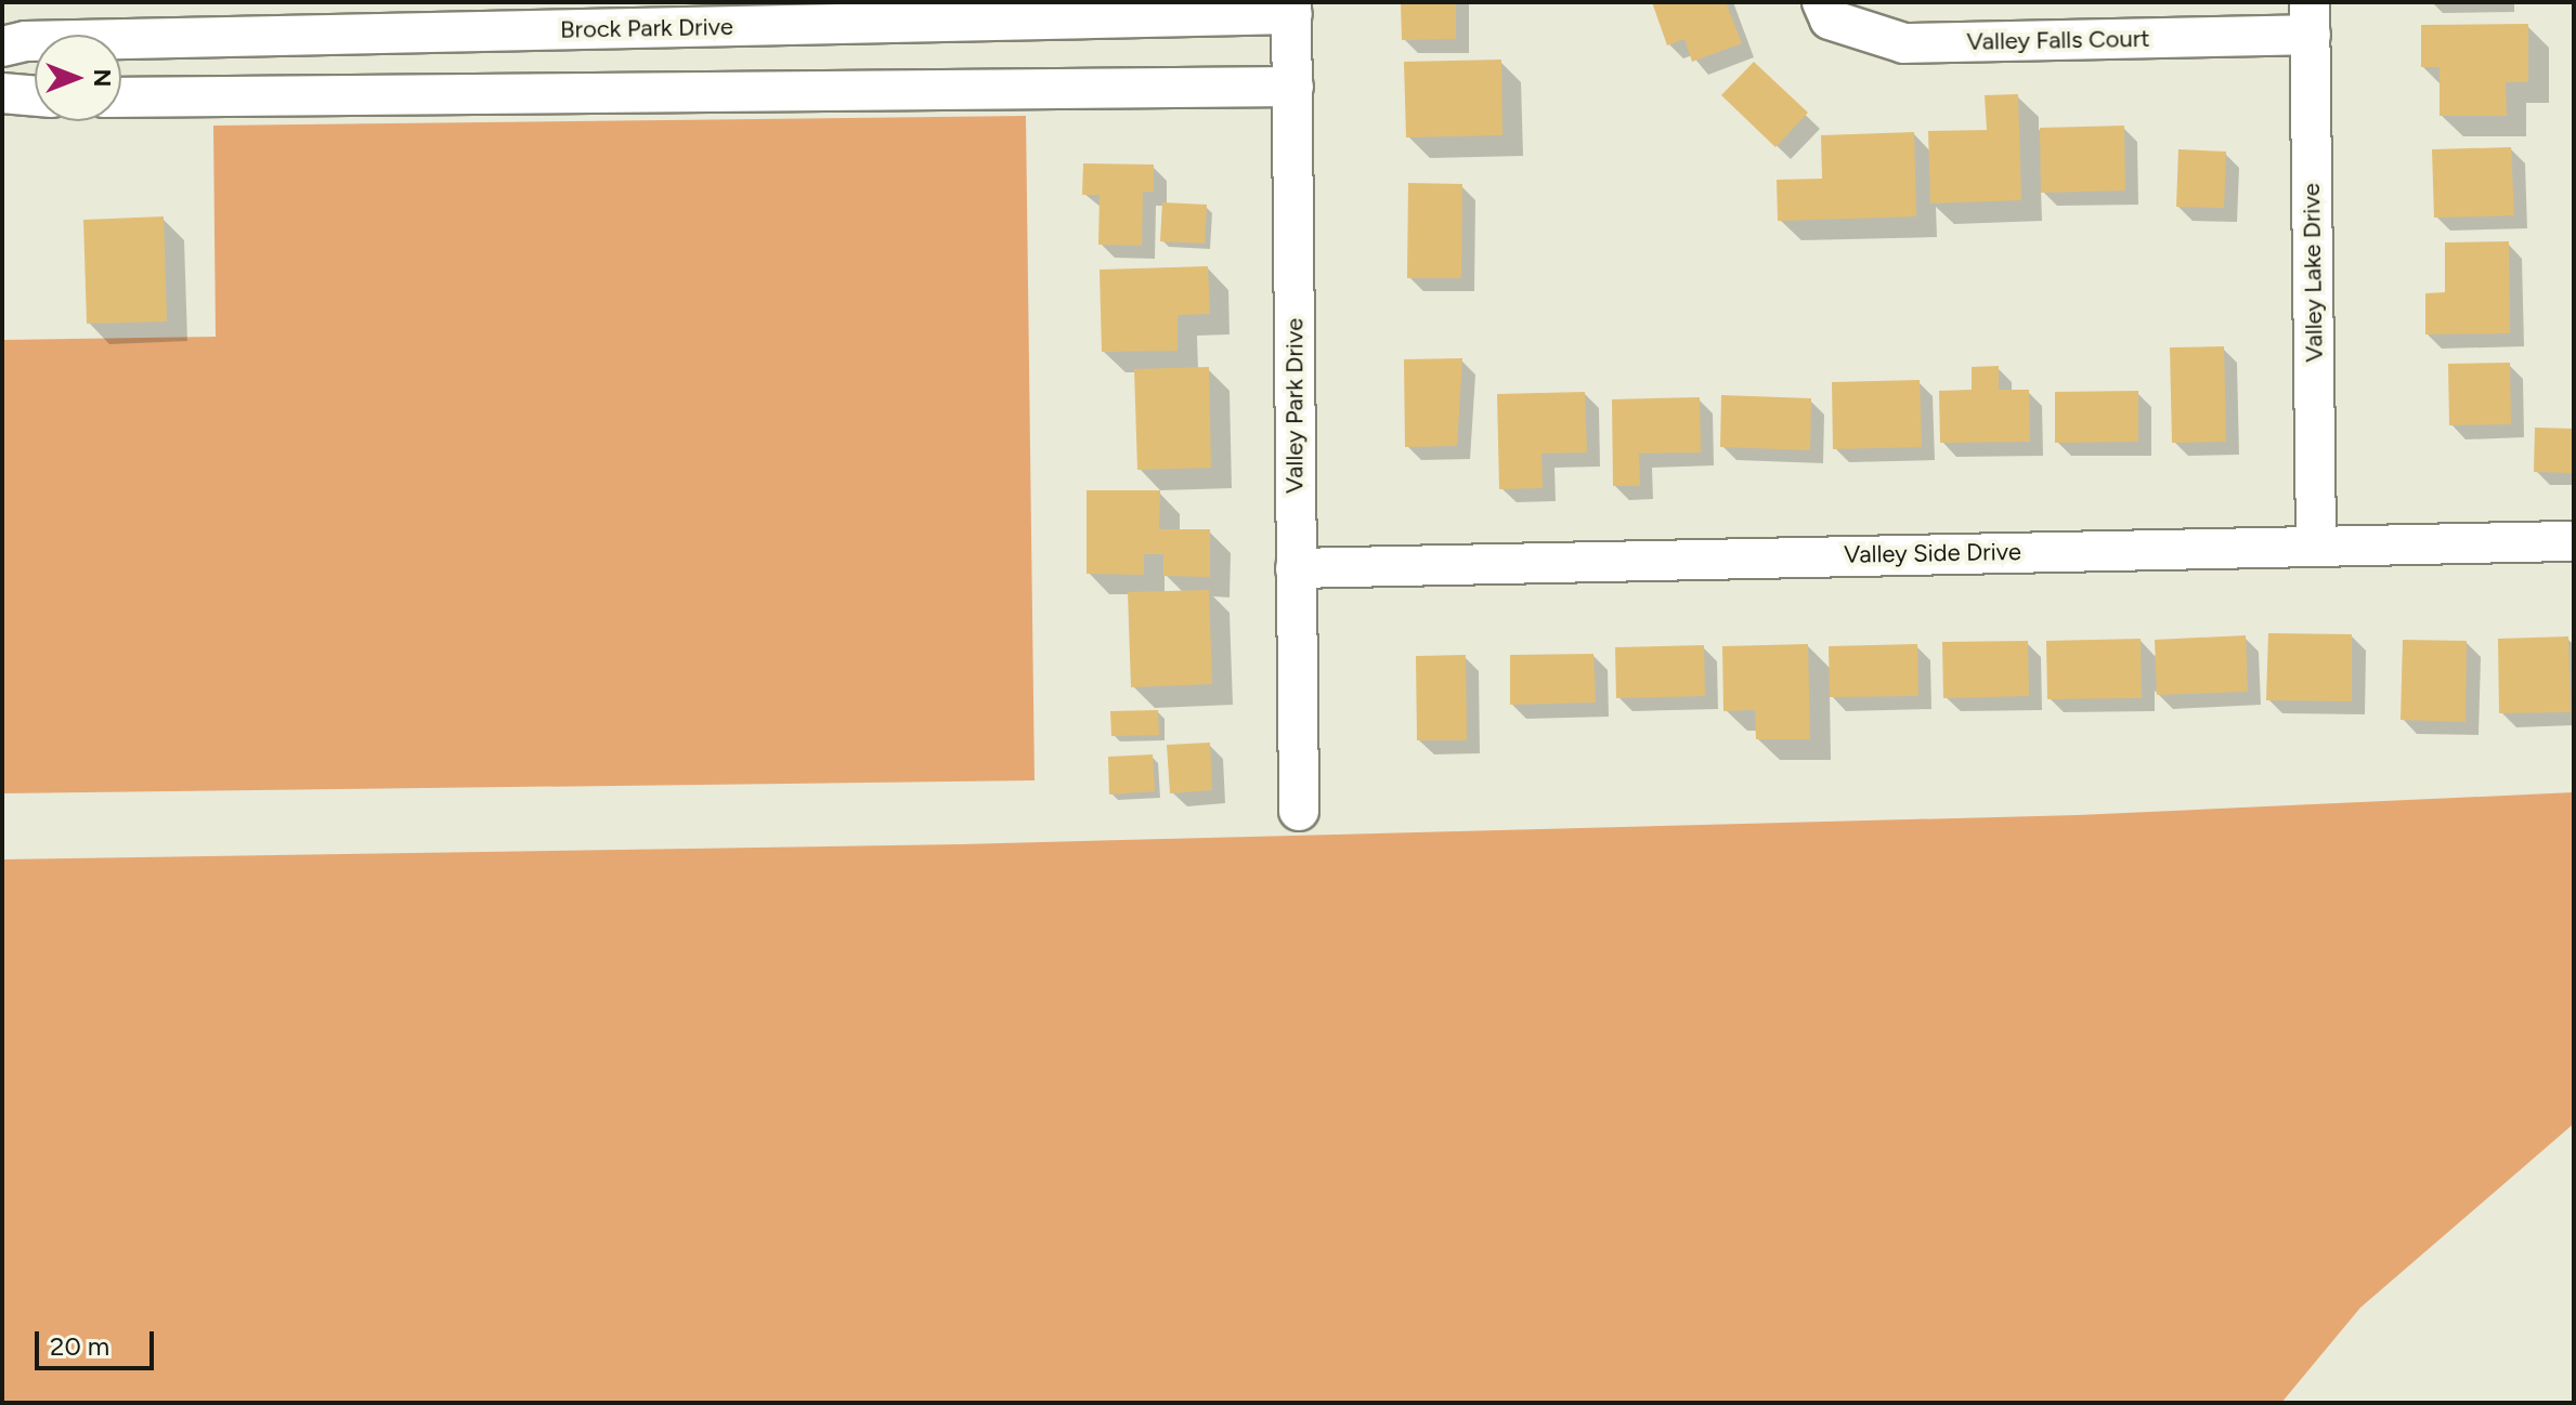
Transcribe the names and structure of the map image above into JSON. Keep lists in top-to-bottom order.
{
  "streets": {
    "street": [
      "Brock Park Drive",
      "Valley Falls Court",
      "Valley Lake Drive",
      "Valley Park Drive",
      "Valley Side Drive"
    ]
  },
  "crossings": [
    ["Brock Park Drive", "Valley Park Drive"],
    ["Valley Falls Court", "Valley Lake Drive"],
    ["Valley Lake Drive", "Valley Side Drive"],
    ["Valley Park Drive", "Valley Side Drive"]
  ],
  "scale_bar": "20 m",
  "north": "right"
}
